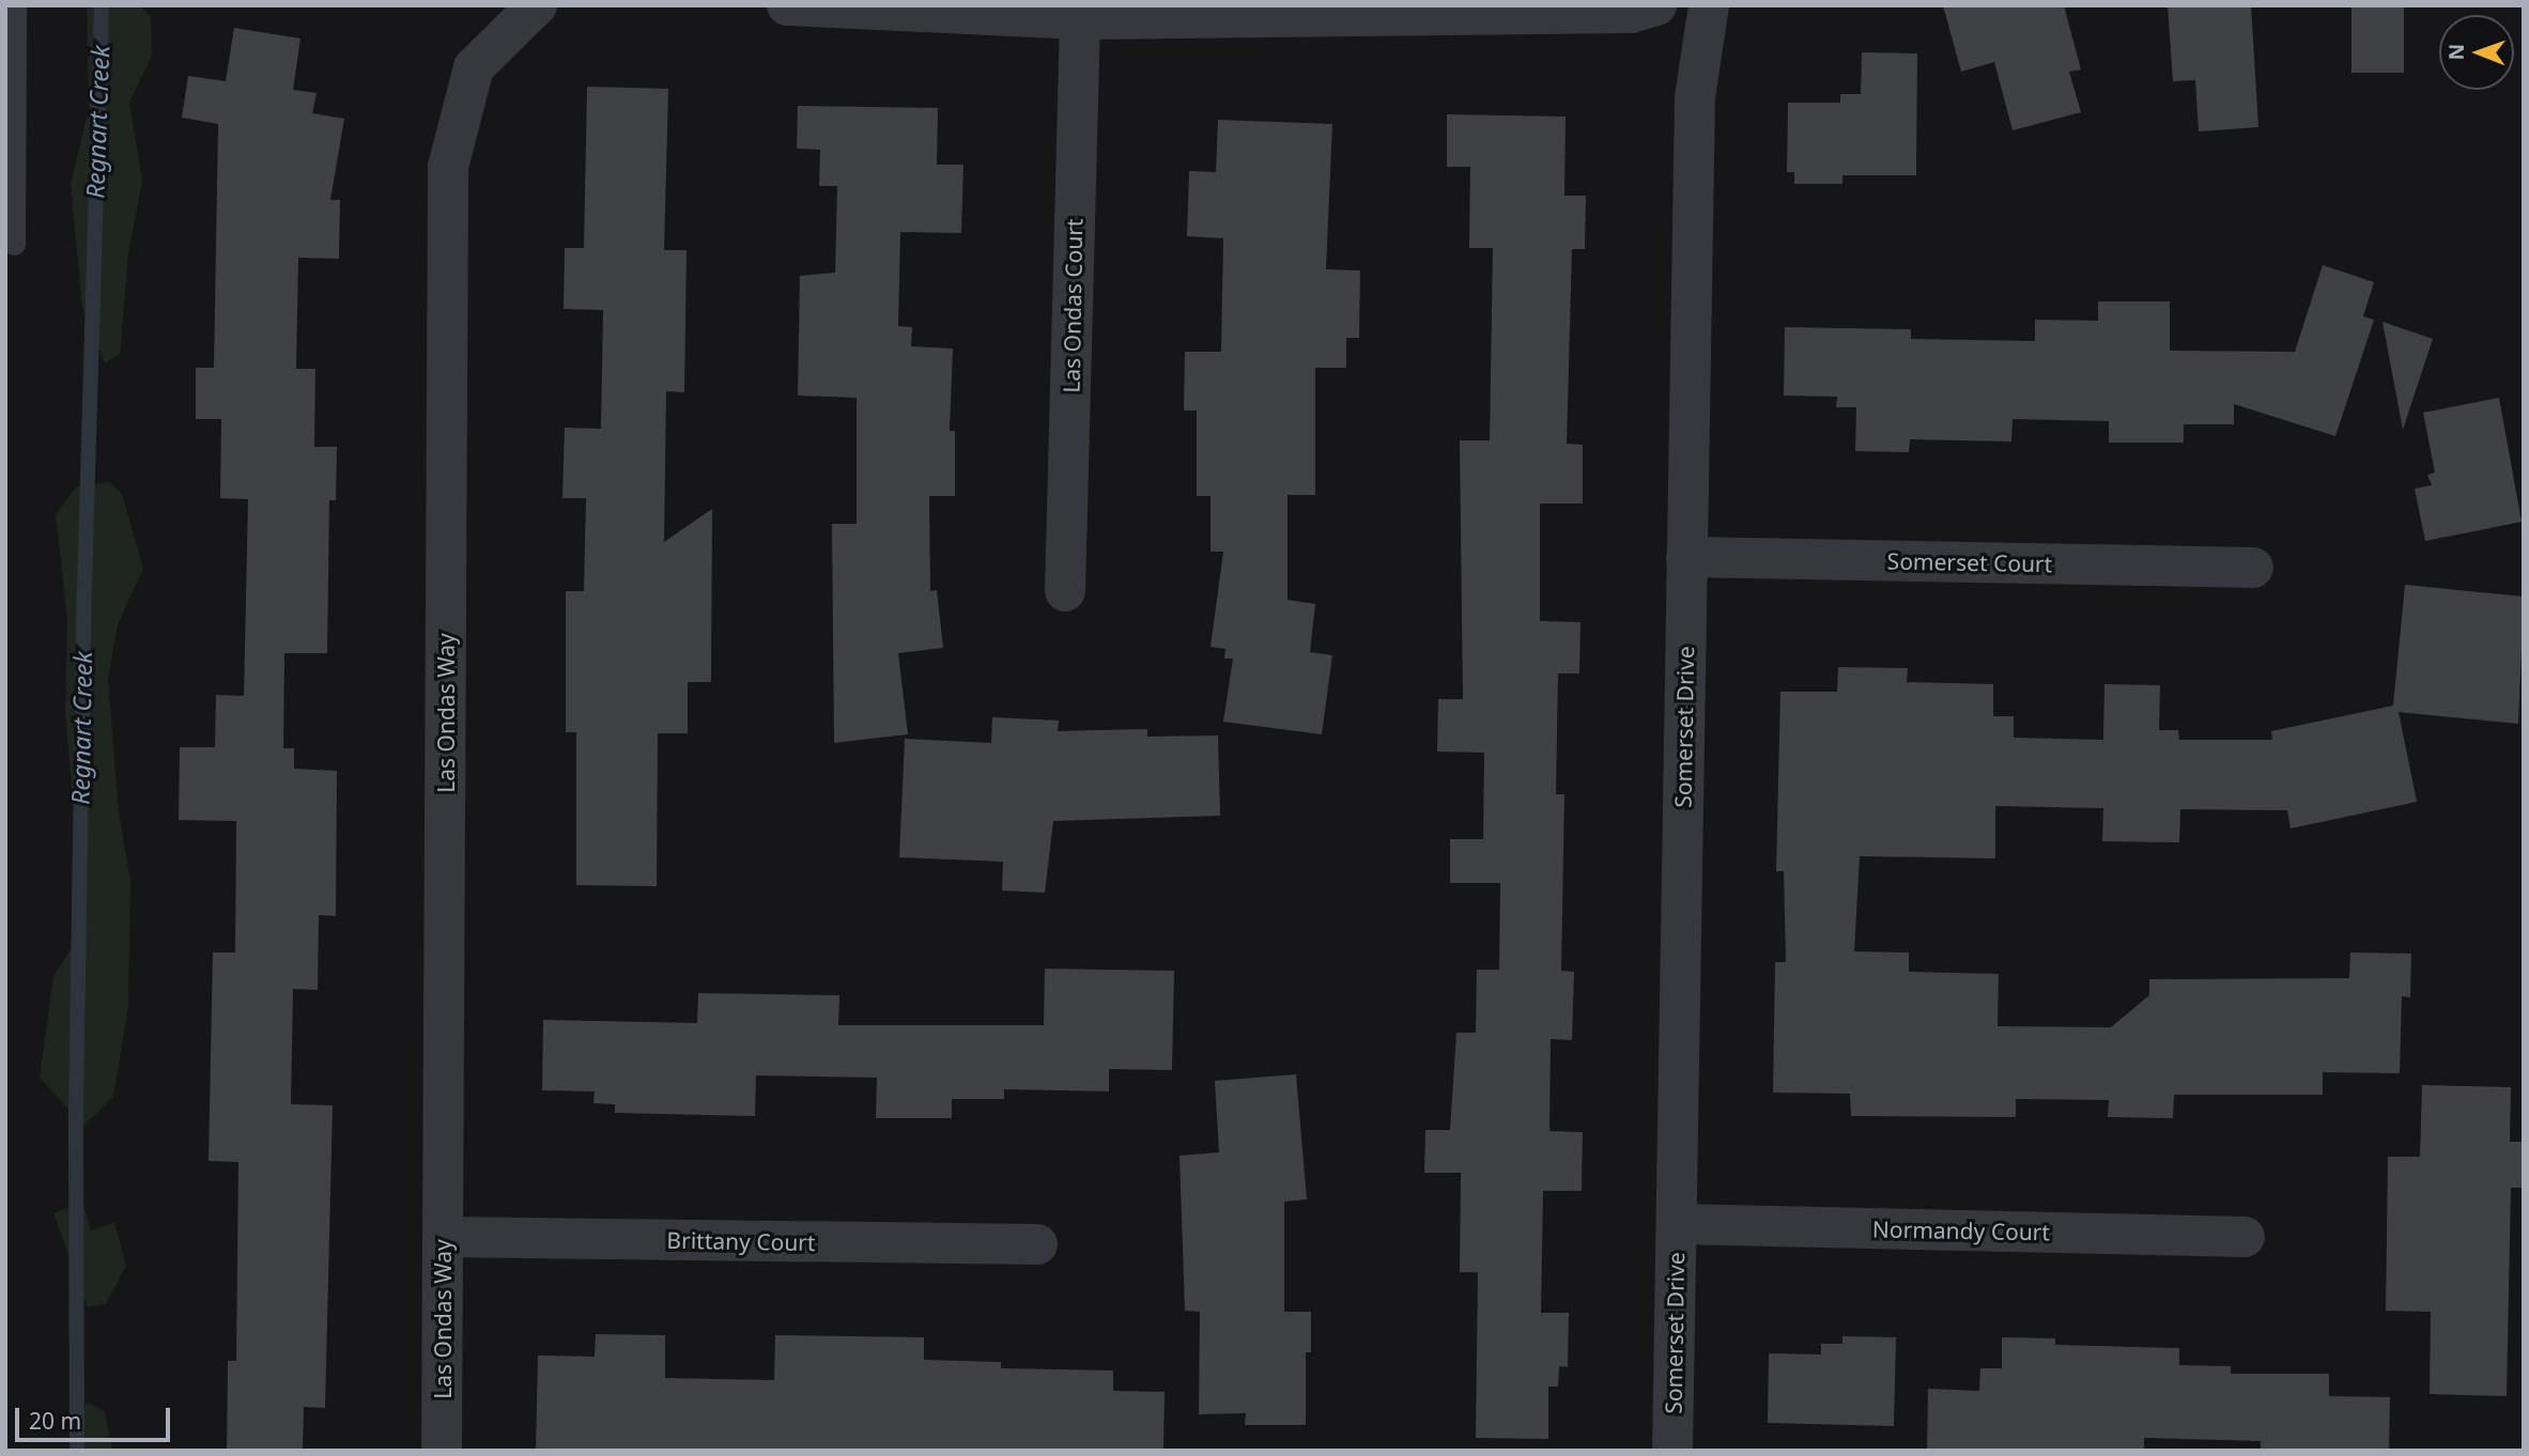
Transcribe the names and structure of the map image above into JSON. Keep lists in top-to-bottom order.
{
  "streets": {
    "street": [
      "Las Ondas Court",
      "Somerset Court",
      "Las Ondas Way",
      "Somerset Drive",
      "Normandy Court",
      "Brittany Court"
    ]
  },
  "crossings": [
    ["Somerset Court", "Somerset Drive"],
    ["Las Ondas Way", "Brittany Court"],
    ["Somerset Drive", "Normandy Court"]
  ],
  "water": ["Regnart Creek"],
  "scale_bar": "20 m",
  "north": "left"
}
